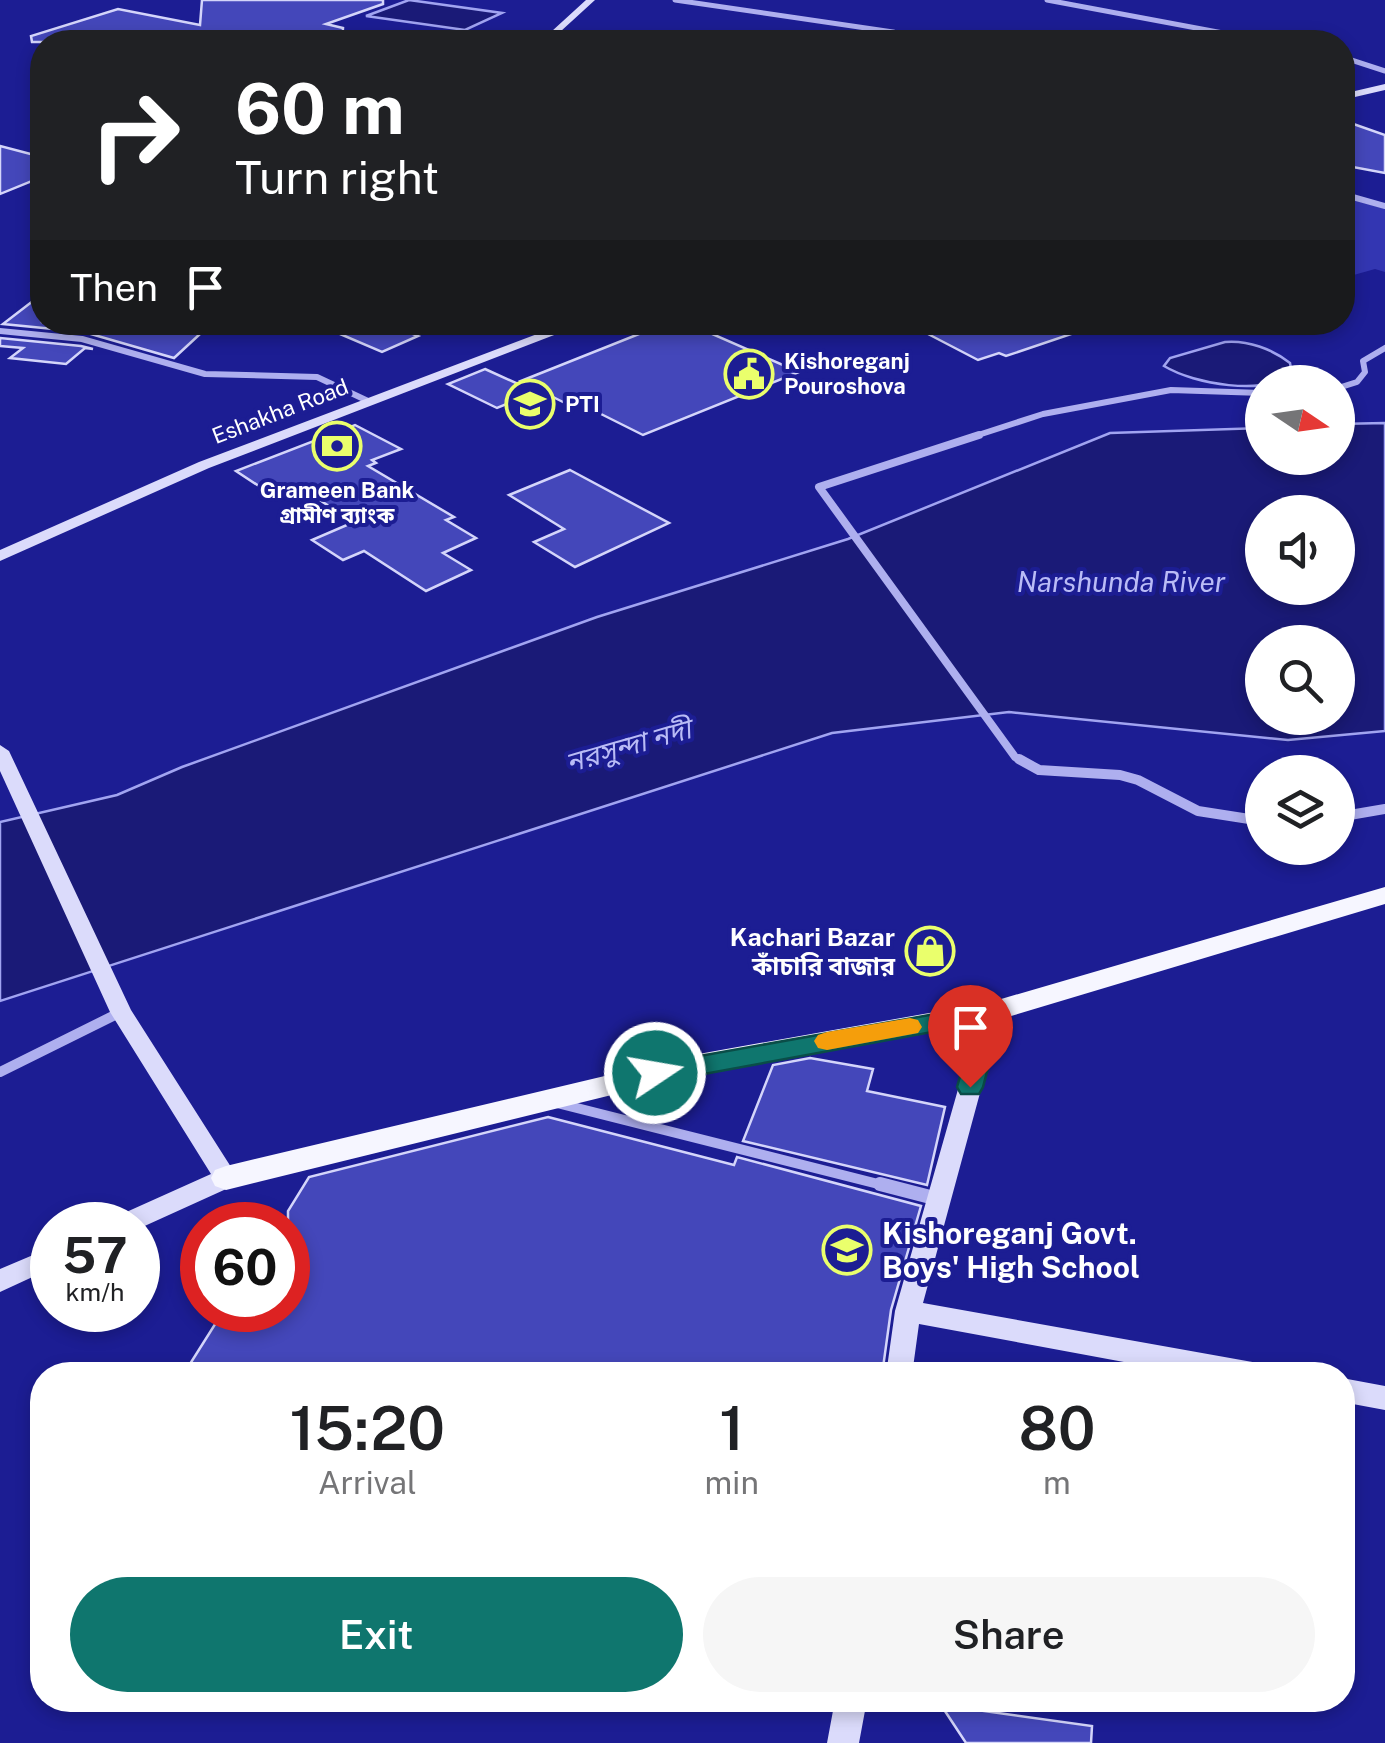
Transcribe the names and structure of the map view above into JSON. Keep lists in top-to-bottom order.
{
  "streets": {
    "street": ["Eshakha Road"]
  },
  "water": ["Narshunda River", "নরসুন্দা নদী"],
  "places": {
    "public building": ["Kishoreganj Pouroshova"],
    "school or university": ["PTI", "Kishoreganj Govt. Boys' High School"],
    "bank": ["Grameen Bank গ্রামীণ ব্যাংক"],
    "shop": ["Kachari Bazar কাঁচারি বাজার"]
  },
  "north": "right",
  "page": {
    "turn": ["60 m", "Turn right"],
    "then": "Then",
    "speed": "57 km/h",
    "limit": "60",
    "eta": [
      "15:20",
      "Arrival",
      "1",
      "min",
      "80",
      "m"
    ],
    "buttons": ["Exit", "Share"]
  }
}
